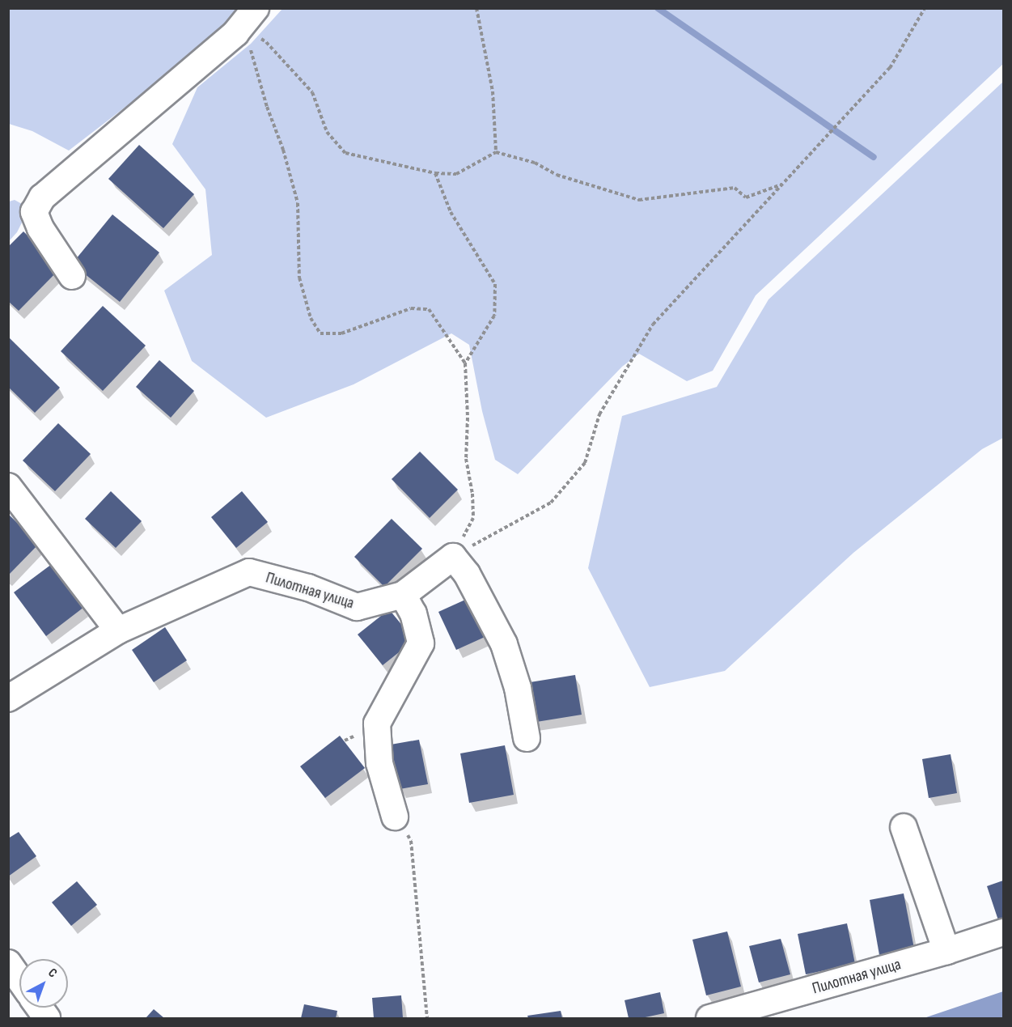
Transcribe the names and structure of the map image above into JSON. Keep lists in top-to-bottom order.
{
  "streets": {
    "street": ["Пилотная улица"]
  },
  "north": "top right"
}
